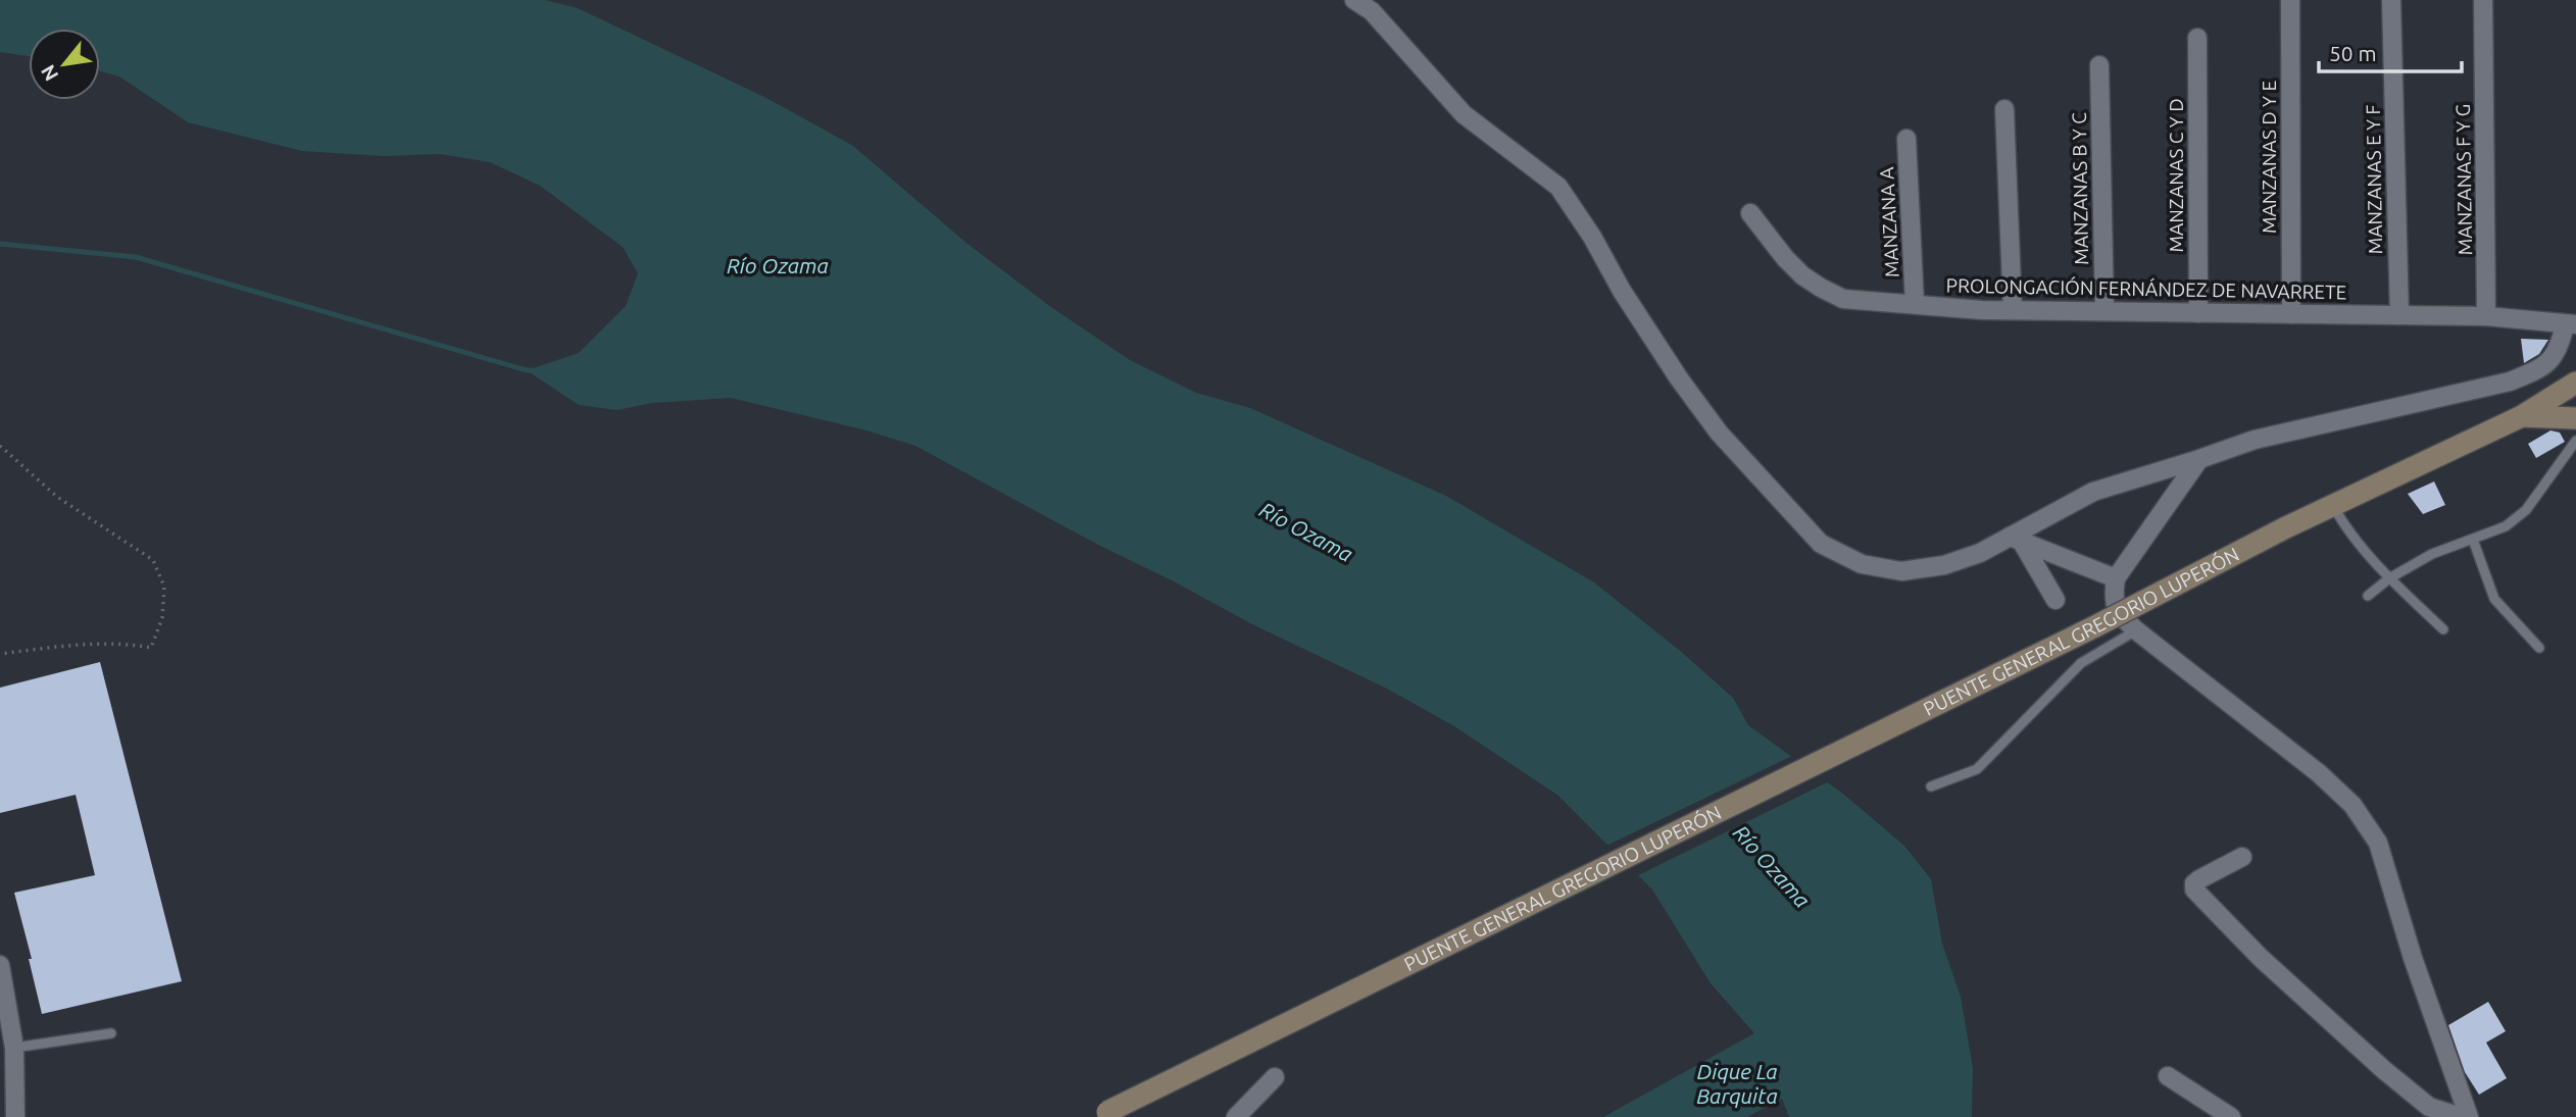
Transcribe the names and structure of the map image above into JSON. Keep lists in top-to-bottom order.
{
  "streets": {
    "street": [
      "MANZANAS D Y E",
      "MANZANAS C Y D",
      "MANZANAS E Y F",
      "MANZANAS F Y G",
      "MANZANAS B Y C",
      "MANZANA A",
      "PROLONGACIÓN FERNÁNDEZ DE NAVARRETE",
      "PUENTE GENERAL GREGORIO LUPERÓN"
    ]
  },
  "crossings": [
    ["MANZANAS D Y E", "PROLONGACIÓN FERNÁNDEZ DE NAVARRETE"],
    ["MANZANAS C Y D", "PROLONGACIÓN FERNÁNDEZ DE NAVARRETE"],
    ["MANZANAS E Y F", "PROLONGACIÓN FERNÁNDEZ DE NAVARRETE"],
    ["MANZANAS F Y G", "PROLONGACIÓN FERNÁNDEZ DE NAVARRETE"],
    ["MANZANAS B Y C", "PROLONGACIÓN FERNÁNDEZ DE NAVARRETE"],
    ["MANZANA A", "PROLONGACIÓN FERNÁNDEZ DE NAVARRETE"]
  ],
  "water": ["Río Ozama", "Dique La Barquita"],
  "scale_bar": "50 m",
  "north": "bottom left"
}
